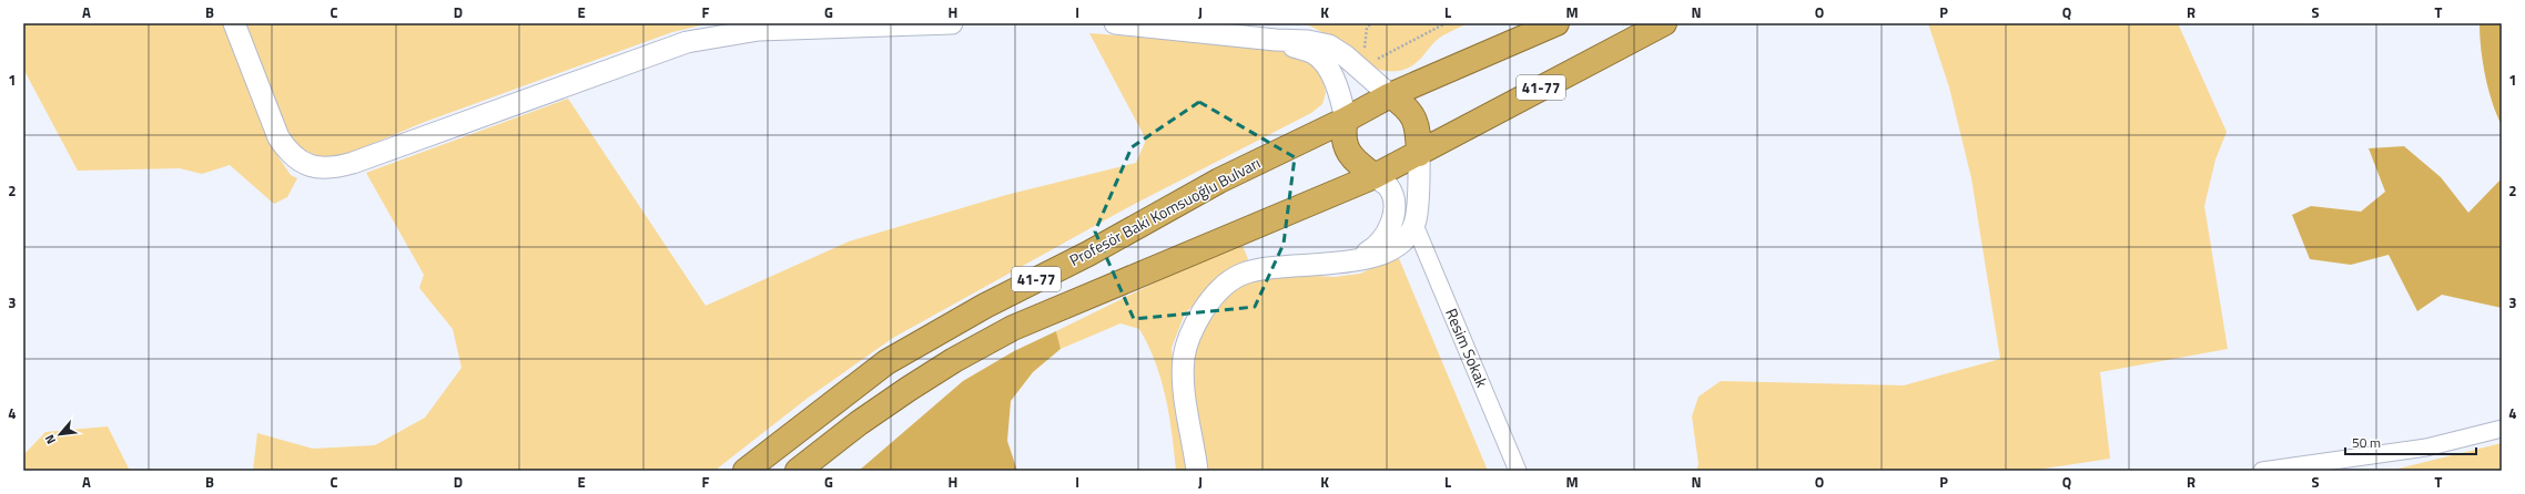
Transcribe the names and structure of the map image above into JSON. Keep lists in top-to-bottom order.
{
  "streets": {
    "highway": ["41-77", "Profesör Baki Komsuoğlu Bulvarı"],
    "street": ["Resim Sokak"]
  },
  "crossings": [
    ["41-77", "Profesör Baki Komsuoğlu Bulvarı"]
  ],
  "scale_bar": "50 m",
  "north": "bottom left",
  "grid": {
    "columns": [
      "A",
      "B",
      "C",
      "D",
      "E",
      "F",
      "G",
      "H",
      "I",
      "J",
      "K",
      "L",
      "M",
      "N",
      "O",
      "P",
      "Q",
      "R",
      "S",
      "T"
    ],
    "rows": [
      "1",
      "2",
      "3",
      "4"
    ]
  }
}
